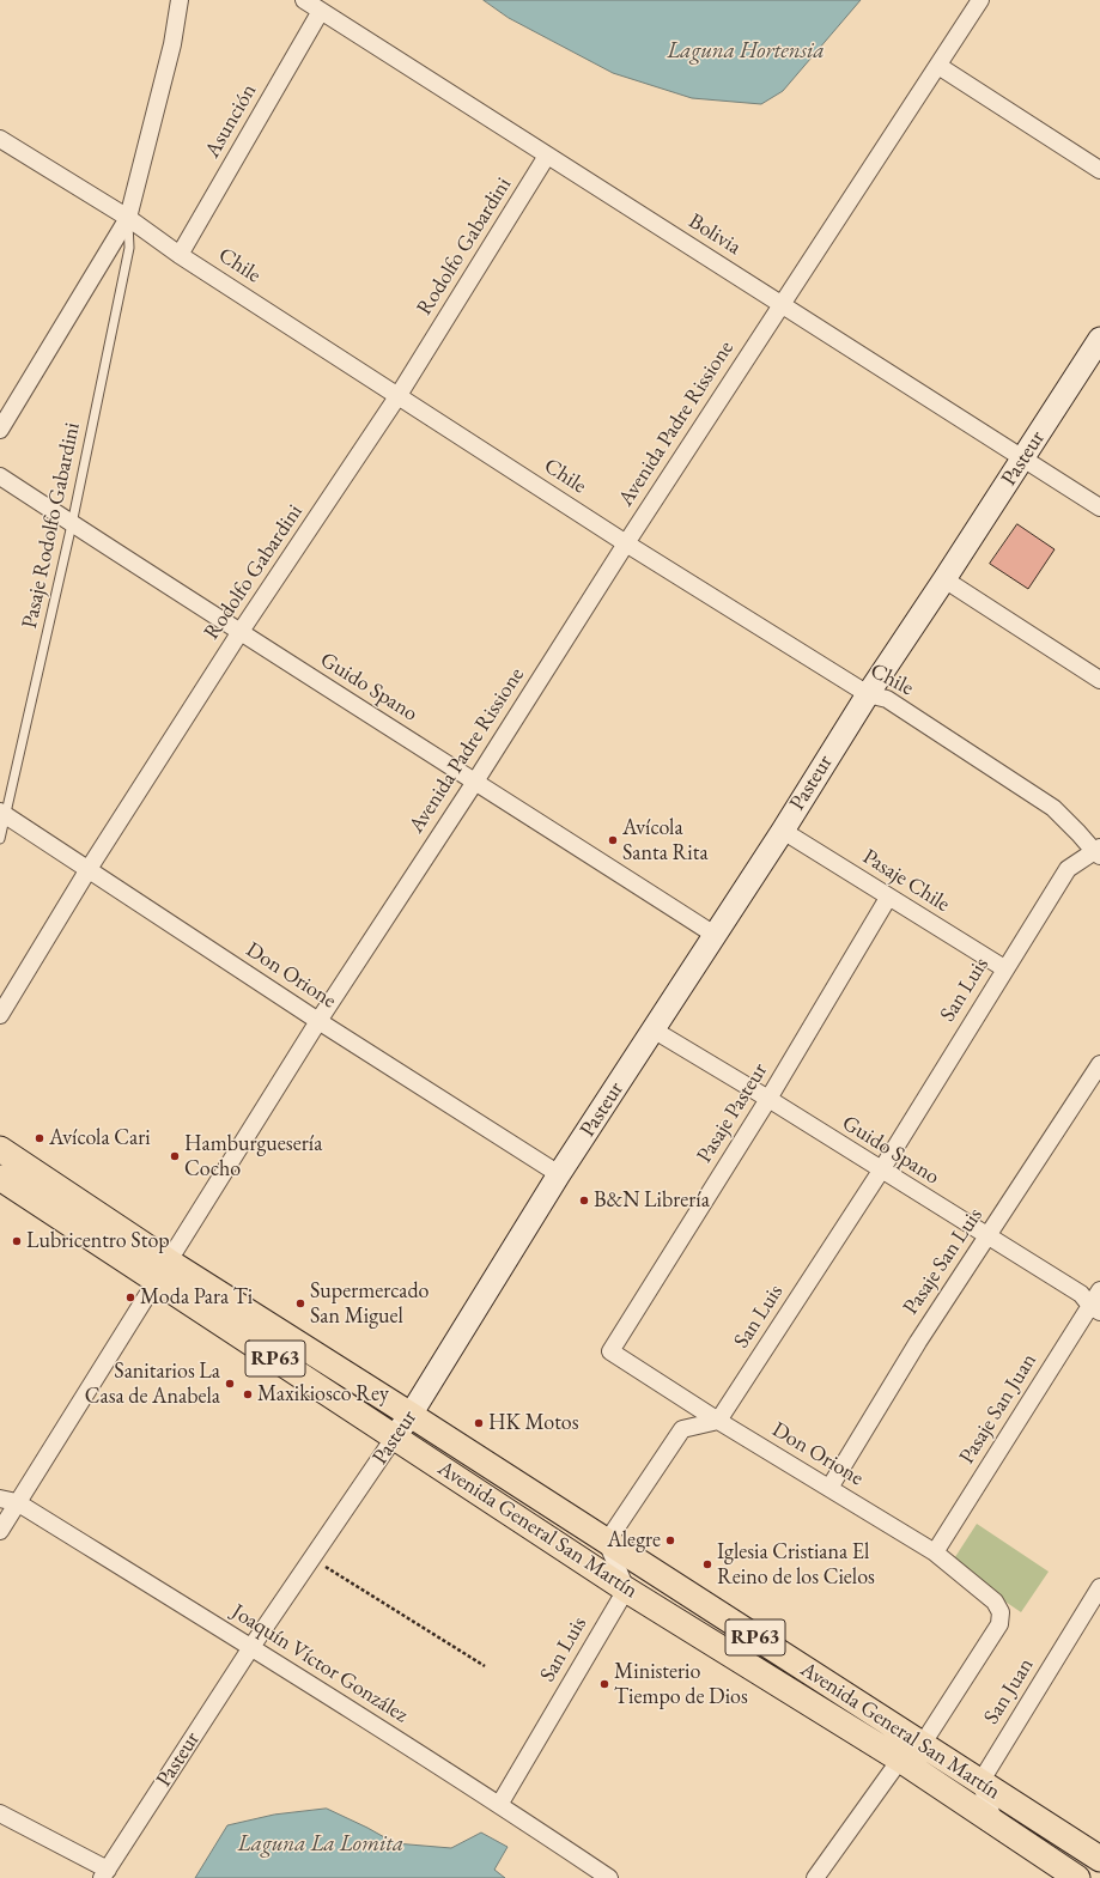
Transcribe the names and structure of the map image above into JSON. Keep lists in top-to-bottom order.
{
  "streets": {
    "main road": ["RP63", "Avenida General San Martín"],
    "street": [
      "Asunción",
      "Bolivia",
      "Rodolfo Gabardini",
      "Chile",
      "Avenida Padre Rissione",
      "Pasteur",
      "Guido Spano",
      "Pasaje Chile",
      "Don Orione",
      "San Luis",
      "Pasaje Pasteur",
      "Pasaje San Luis",
      "Pasaje San Juan",
      "Joaquín Víctor González",
      "San Juan"
    ],
    "lane": ["Pasaje Rodolfo Gabardini"]
  },
  "crossings": [
    ["Asunción", "Bolivia"],
    ["Asunción", "Chile"],
    ["Bolivia", "Rodolfo Gabardini"],
    ["Bolivia", "Avenida Padre Rissione"],
    ["Bolivia", "Pasteur"],
    ["Rodolfo Gabardini", "Chile"],
    ["Rodolfo Gabardini", "Guido Spano"],
    ["Rodolfo Gabardini", "Don Orione"],
    ["Chile", "Avenida Padre Rissione"],
    ["Chile", "Pasteur"],
    ["Chile", "Pasaje Rodolfo Gabardini"],
    ["Chile", "San Luis"],
    ["Avenida Padre Rissione", "Guido Spano"],
    ["Avenida Padre Rissione", "Don Orione"],
    ["Avenida Padre Rissione", "Avenida General San Martín"],
    ["Avenida Padre Rissione", "Joaquín Víctor González"],
    ["Pasteur", "Guido Spano"],
    ["Pasteur", "Pasaje Chile"],
    ["Pasteur", "Don Orione"],
    ["Pasteur", "Avenida General San Martín"],
    ["Pasteur", "Joaquín Víctor González"],
    ["Pasaje Rodolfo Gabardini", "Guido Spano"],
    ["Pasaje Rodolfo Gabardini", "Don Orione"],
    ["Guido Spano", "San Luis"],
    ["Guido Spano", "Pasaje Pasteur"],
    ["Guido Spano", "Pasaje San Luis"],
    ["Guido Spano", "Pasaje San Juan"],
    ["Pasaje Chile", "San Luis"],
    ["Pasaje Chile", "Pasaje Pasteur"],
    ["Don Orione", "San Luis"],
    ["Don Orione", "Pasaje Pasteur"],
    ["Don Orione", "Pasaje San Luis"],
    ["Don Orione", "Pasaje San Juan"],
    ["Don Orione", "Avenida General San Martín"],
    ["San Luis", "Avenida General San Martín"],
    ["San Luis", "Joaquín Víctor González"],
    ["Avenida General San Martín", "San Juan"]
  ],
  "water": ["Laguna Hortensia", "Laguna La Lomita"],
  "places": [
    "Avícola Santa Rita",
    "Avícola Cari",
    "Hamburguesería Cocho",
    "B&N Librería",
    "Lubricentro Stop",
    "Moda Para Ti",
    "Supermercado San Miguel",
    "Sanitarios La Casa de Anabela",
    "Maxikiosco Rey",
    "HK Motos",
    "Alegre",
    "Iglesia Cristiana El Reino de los Cielos",
    "Ministerio Tiempo de Dios"
  ]
}
